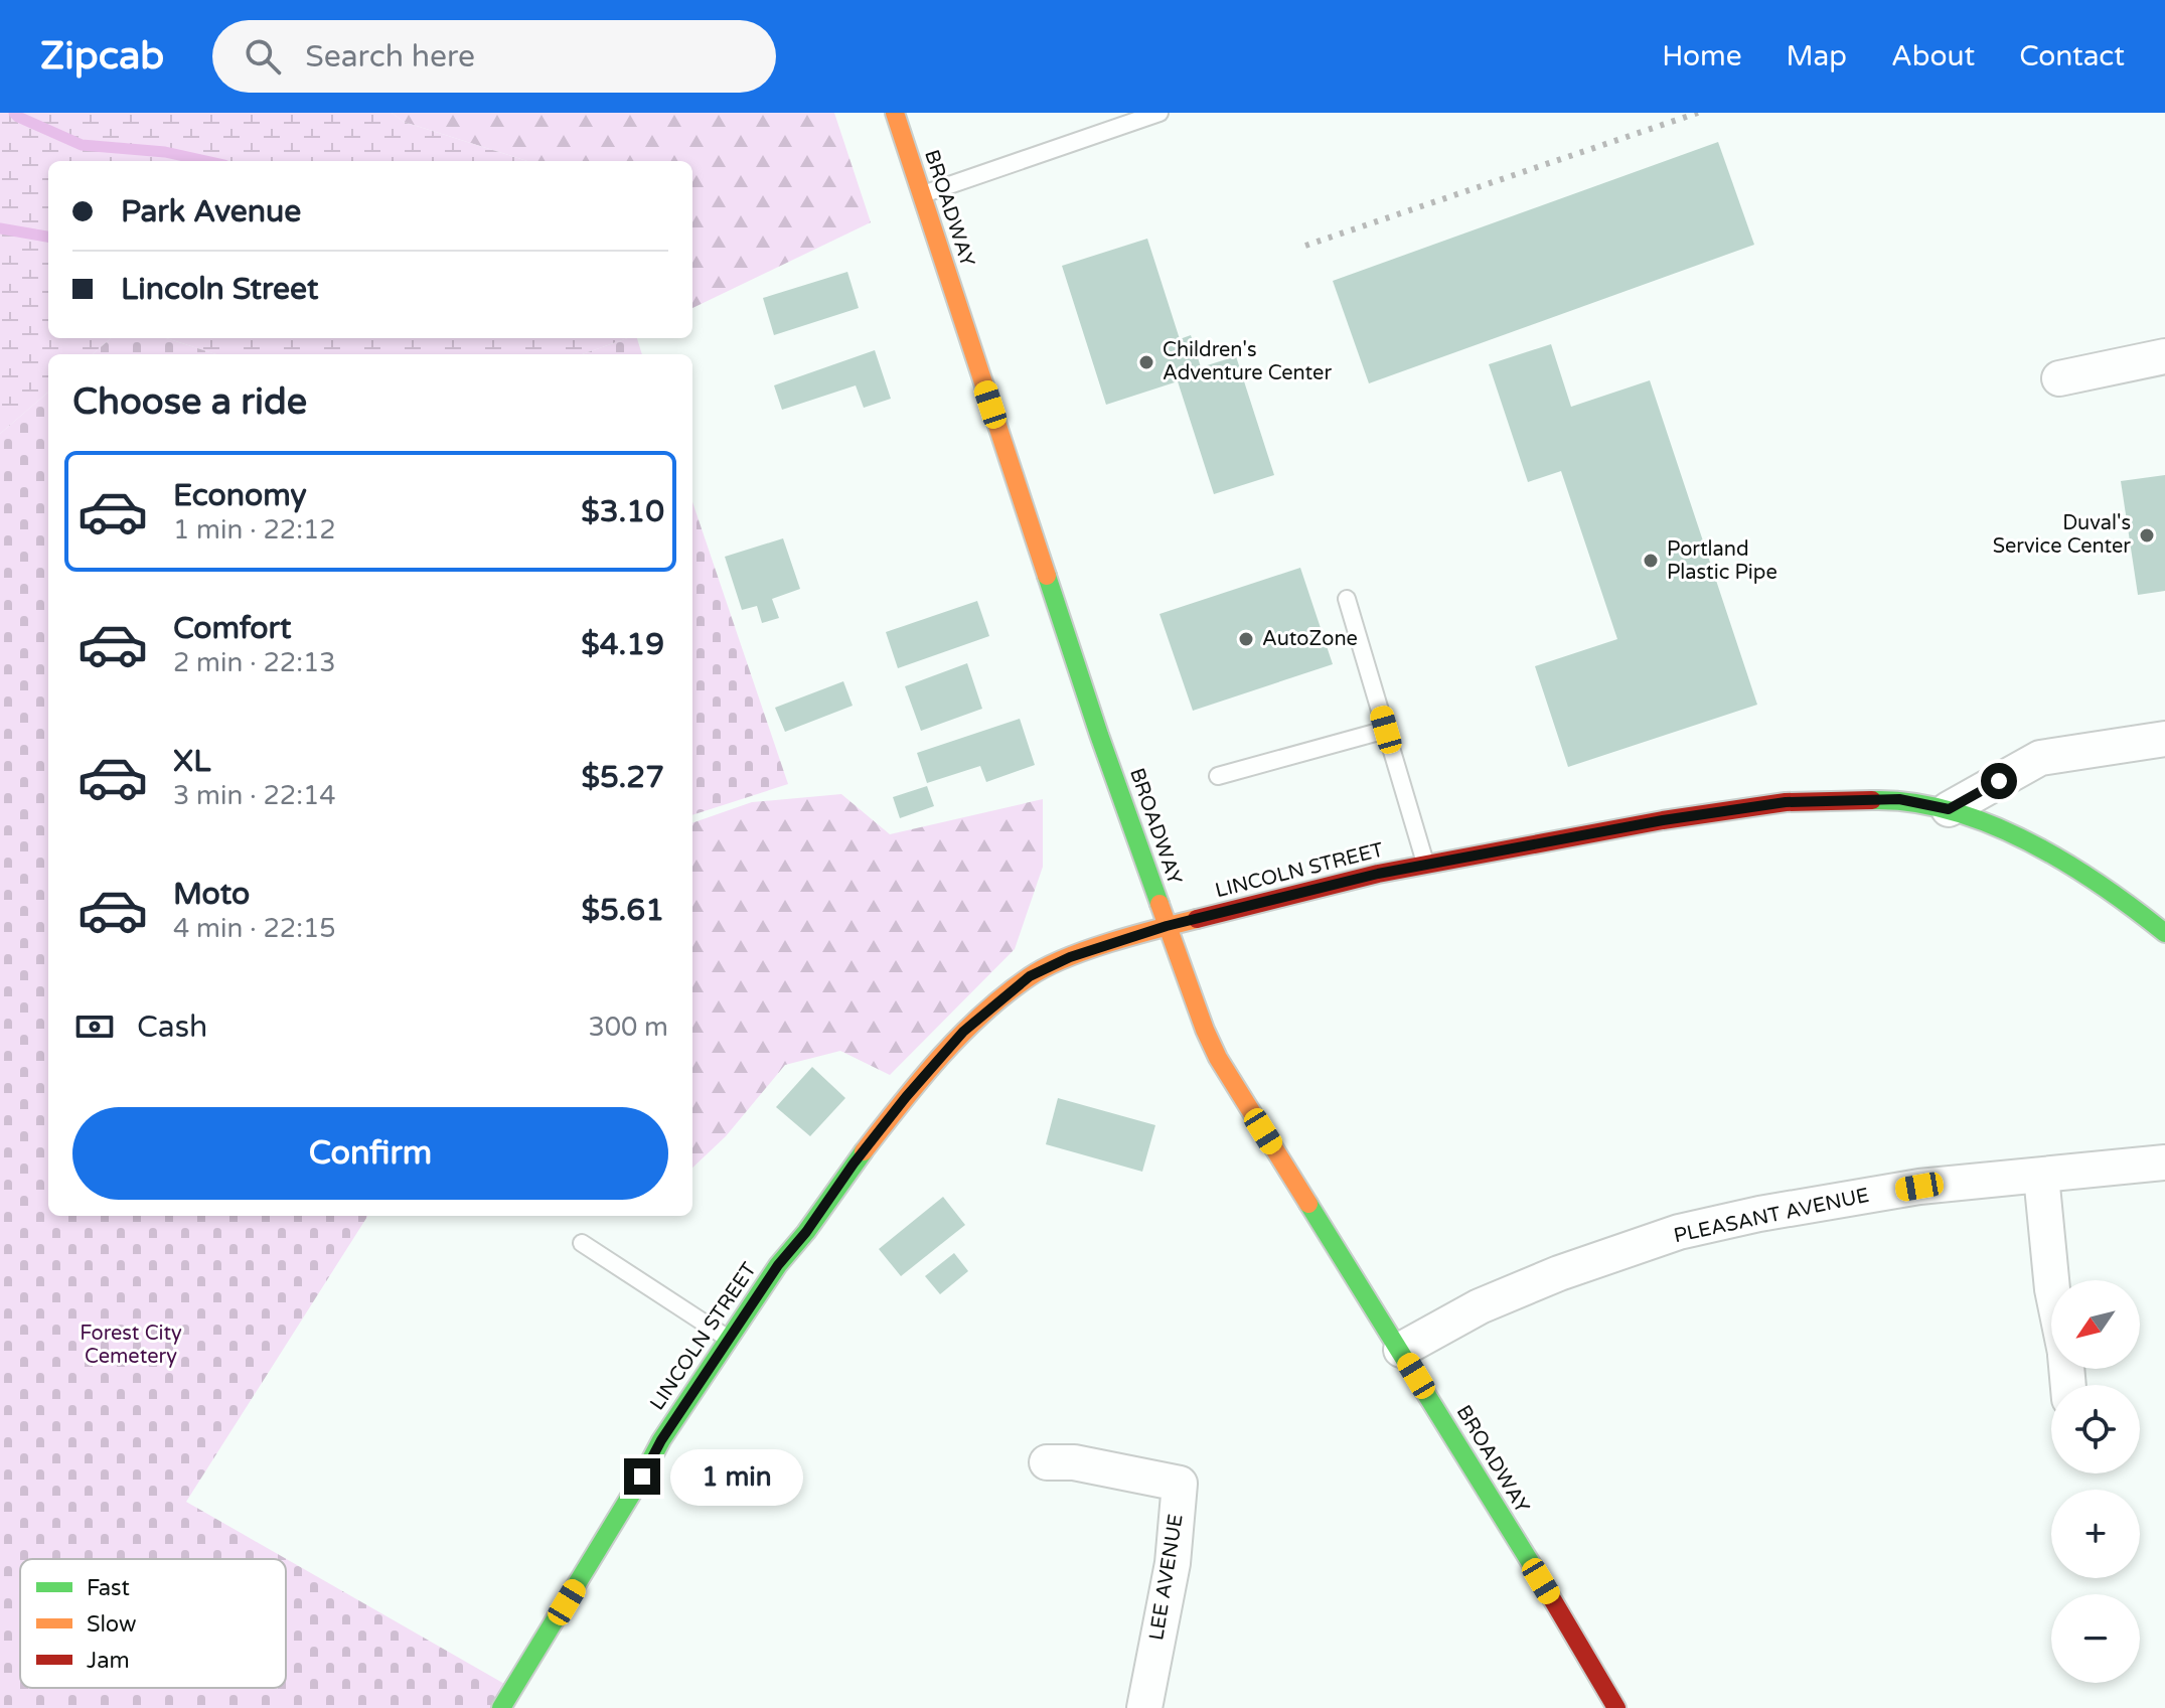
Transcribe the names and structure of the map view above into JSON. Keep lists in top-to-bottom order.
{
  "streets": {
    "main road": ["BROADWAY", "LINCOLN STREET"],
    "street": ["PLEASANT AVENUE", "LEE AVENUE"]
  },
  "crossings": [
    ["BROADWAY", "LINCOLN STREET"],
    ["BROADWAY", "PLEASANT AVENUE"]
  ],
  "parks": ["Forest City Cemetery"],
  "places": [
    "Children's Adventure Center",
    "Duval's Service Center",
    "Portland Plastic Pipe",
    "AutoZone"
  ],
  "legend": ["Fast", "Slow", "Jam"],
  "north": "bottom left",
  "page": {
    "header": "Zipcab",
    "search": "Search here",
    "nav": [
      "Home",
      "Map",
      "About",
      "Contact"
    ],
    "banner": ["Park Avenue", "Lincoln Street"],
    "heading": "Choose a ride",
    "list": [
      {
        "name": "Economy",
        "note": "1 min · 22:12",
        "value": "$3.10"
      },
      {
        "name": "Comfort",
        "note": "2 min · 22:13",
        "value": "$4.19"
      },
      {
        "name": "XL",
        "note": "3 min · 22:14",
        "value": "$5.27"
      },
      {
        "name": "Moto",
        "note": "4 min · 22:15",
        "value": "$5.61"
      }
    ],
    "pay": ["Cash", "300 m"],
    "buttons": "Confirm",
    "map_buttons": ["+", "−"],
    "bubble": "1 min"
  }
}
